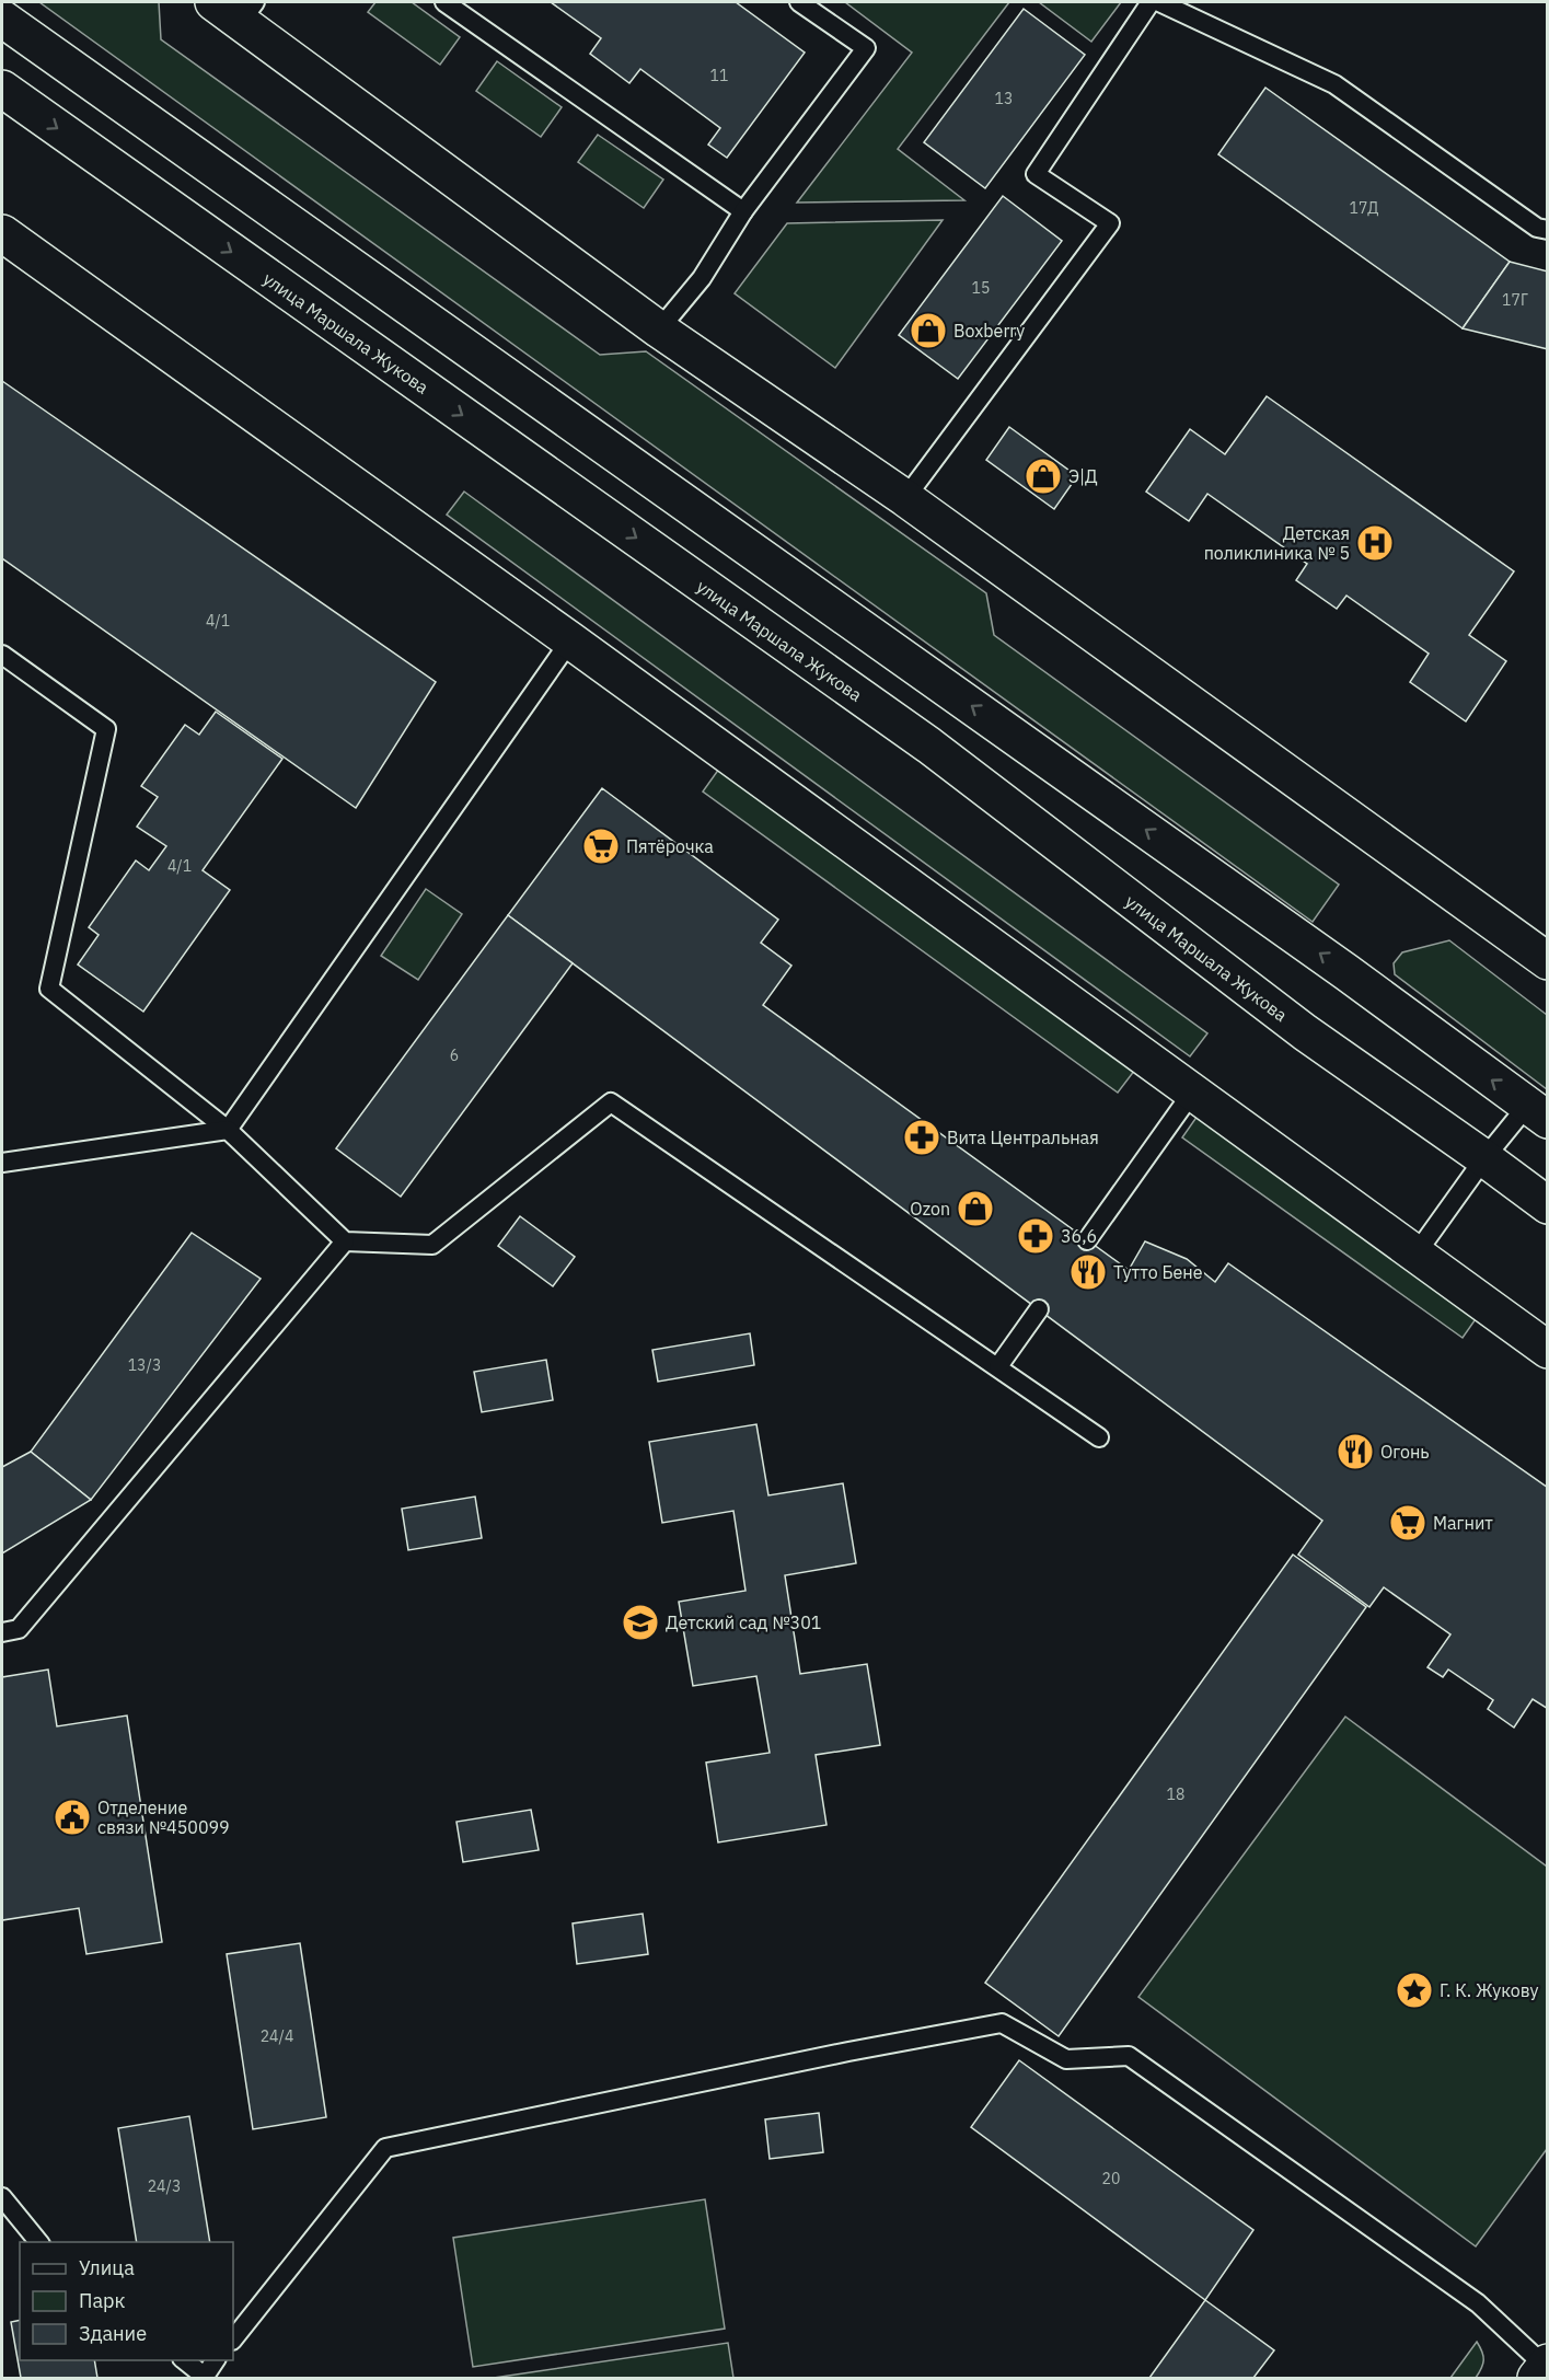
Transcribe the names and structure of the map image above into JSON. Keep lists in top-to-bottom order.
{
  "streets": {
    "main road": ["улица Маршала Жукова"]
  },
  "places": {
    "shop": ["Boxberry", "Э|Д", "Ozon"],
    "hospital": ["Детская поликлиника № 5"],
    "supermarket": ["Пятёрочка", "Магнит"],
    "pharmacy": ["Вита Центральная", "36,6"],
    "restaurant": ["Тутто Бене", "Огонь"],
    "school or university": ["Детский сад №301"],
    "public building": ["Отделение связи №450099"],
    "place": ["Г. К. Жукову"]
  },
  "house_numbers": [
    "11",
    "13",
    "17Д",
    "15",
    "17Г",
    "4/1",
    "4/1",
    "6",
    "13/3",
    "18",
    "24/4",
    "20",
    "24/3"
  ],
  "legend": ["Улица", "Парк", "Здание"]
}
